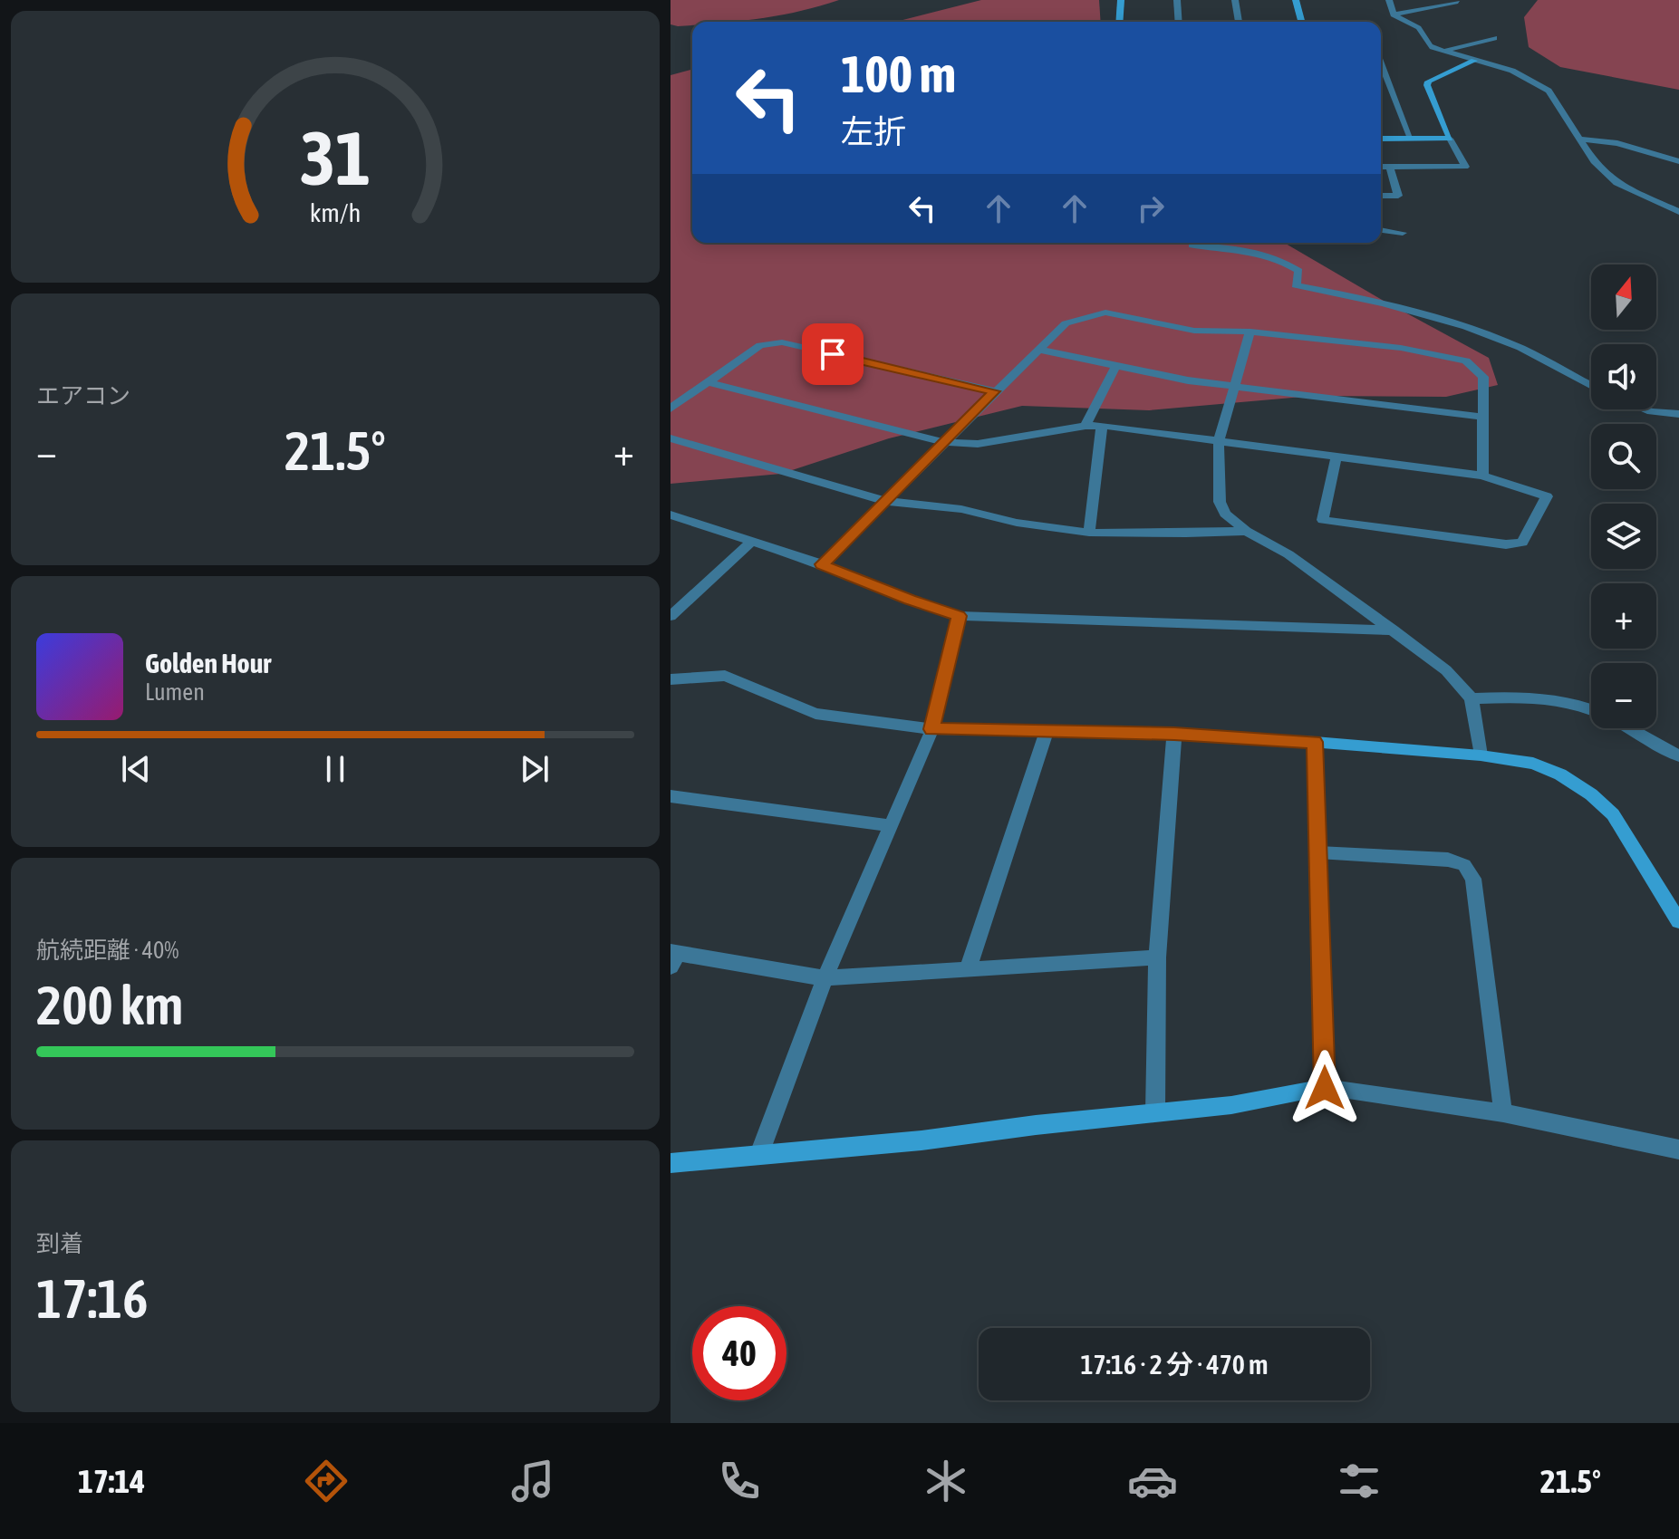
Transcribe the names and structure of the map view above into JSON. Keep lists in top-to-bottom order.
{
  "north": "top",
  "page": {
    "turn": ["100 m", "左折"],
    "map_buttons": ["+", "−"],
    "tile": [
      "エアコン",
      ["航続距離 · 40%", "200 km"],
      ["到着", "17:16"]
    ],
    "heat": ["−", "21.5°", "+"],
    "song": ["Golden Hour", "Lumen"],
    "limit": "40",
    "trip": "17:16 · 2 分 · 470 m",
    "tabs": ["17:14", "21.5°"],
    "gauge": ["31", "km/h"]
  }
}
